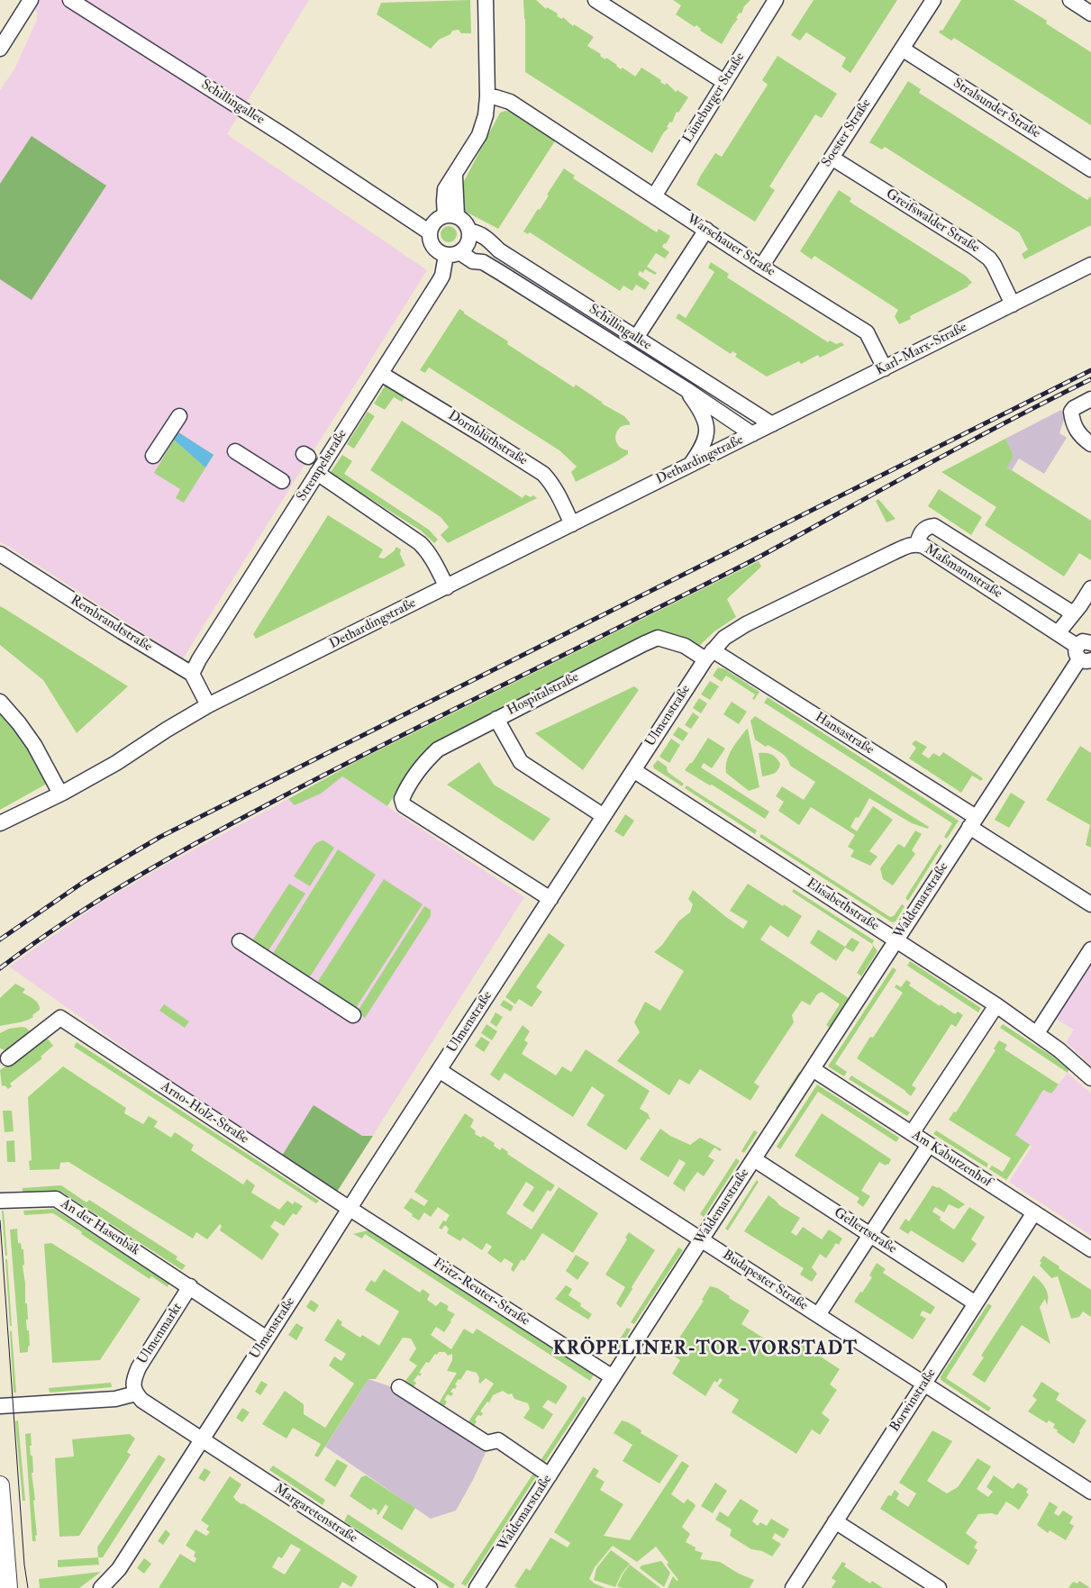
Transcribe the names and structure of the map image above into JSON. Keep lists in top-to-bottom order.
{
  "streets": {
    "street": [
      "Lüneburger Straße",
      "Schillingallee",
      "Stralsunder Straße",
      "Soester Straße",
      "Greifswalder Straße",
      "Warschauer Straße",
      "Karl-Marx-Straße",
      "Dornblüthstraße",
      "Dethardingstraße",
      "Strempelstraße",
      "Maßmannstraße",
      "Rembrandtstraße",
      "Hospitalstraße",
      "Ulmenstraße",
      "Hansastraße",
      "Waldemarstraße",
      "Elisabethstraße",
      "Arno-Holz-Straße",
      "Am Kabutzenhof",
      "An der Hasenbäk",
      "Gellertstraße",
      "Budapester Straße",
      "Fritz-Reuter-Straße",
      "Ulmenmarkt",
      "Borwinstraße",
      "Margaretenstraße"
    ]
  },
  "crossings": [
    ["Lüneburger Straße", "Warschauer Straße"],
    ["Schillingallee", "Karl-Marx-Straße"],
    ["Schillingallee", "Dethardingstraße"],
    ["Schillingallee", "Strempelstraße"],
    ["Stralsunder Straße", "Soester Straße"],
    ["Soester Straße", "Greifswalder Straße"],
    ["Soester Straße", "Warschauer Straße"],
    ["Greifswalder Straße", "Karl-Marx-Straße"],
    ["Warschauer Straße", "Karl-Marx-Straße"],
    ["Karl-Marx-Straße", "Dethardingstraße"],
    ["Dornblüthstraße", "Dethardingstraße"],
    ["Dornblüthstraße", "Strempelstraße"],
    ["Strempelstraße", "Rembrandtstraße"],
    ["Maßmannstraße", "Ulmenstraße"],
    ["Maßmannstraße", "Waldemarstraße"],
    ["Hospitalstraße", "Ulmenstraße"],
    ["Hospitalstraße", "Hansastraße"],
    ["Ulmenstraße", "Hansastraße"],
    ["Ulmenstraße", "Elisabethstraße"],
    ["Ulmenstraße", "Arno-Holz-Straße"],
    ["Ulmenstraße", "Budapester Straße"],
    ["Ulmenstraße", "Fritz-Reuter-Straße"],
    ["Ulmenstraße", "Margaretenstraße"],
    ["Hansastraße", "Waldemarstraße"],
    ["Waldemarstraße", "Elisabethstraße"],
    ["Waldemarstraße", "Am Kabutzenhof"],
    ["Waldemarstraße", "Gellertstraße"],
    ["Waldemarstraße", "Budapester Straße"],
    ["Waldemarstraße", "Fritz-Reuter-Straße"],
    ["Arno-Holz-Straße", "Fritz-Reuter-Straße"],
    ["Am Kabutzenhof", "Borwinstraße"],
    ["An der Hasenbäk", "Ulmenmarkt"],
    ["Gellertstraße", "Borwinstraße"],
    ["Budapester Straße", "Borwinstraße"]
  ],
  "districts": ["KRÖPELINER-TOR-VORSTADT"]
}
